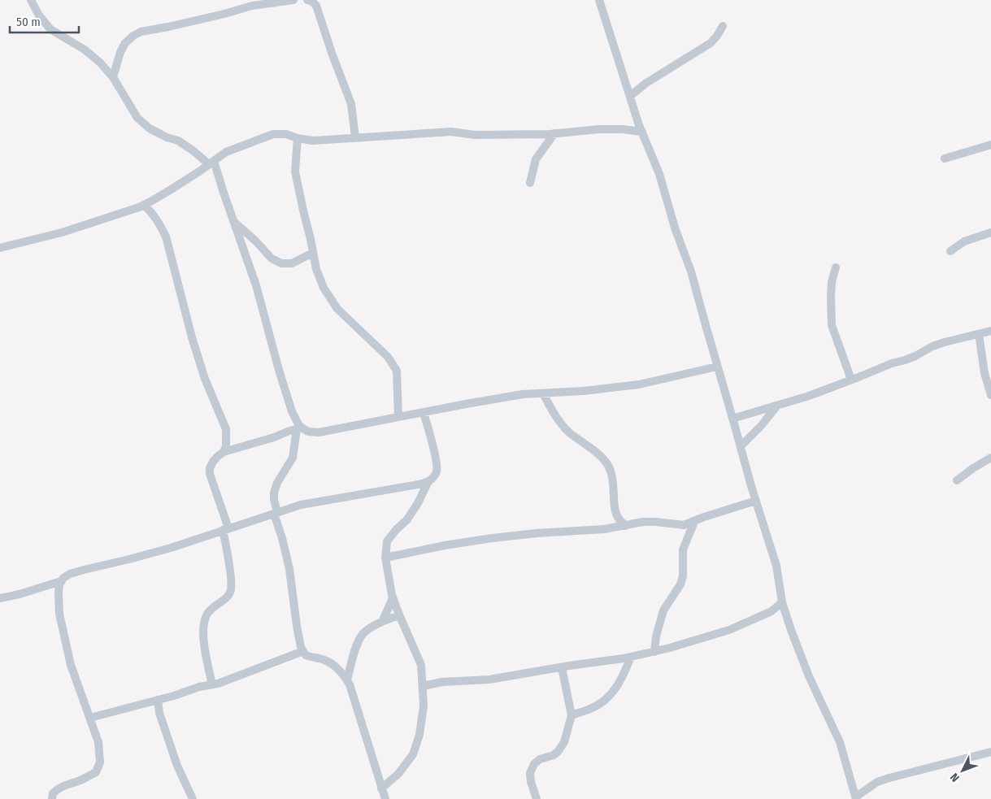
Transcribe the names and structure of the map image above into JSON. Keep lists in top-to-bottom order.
{
  "scale_bar": "50 m",
  "north": "bottom left"
}
